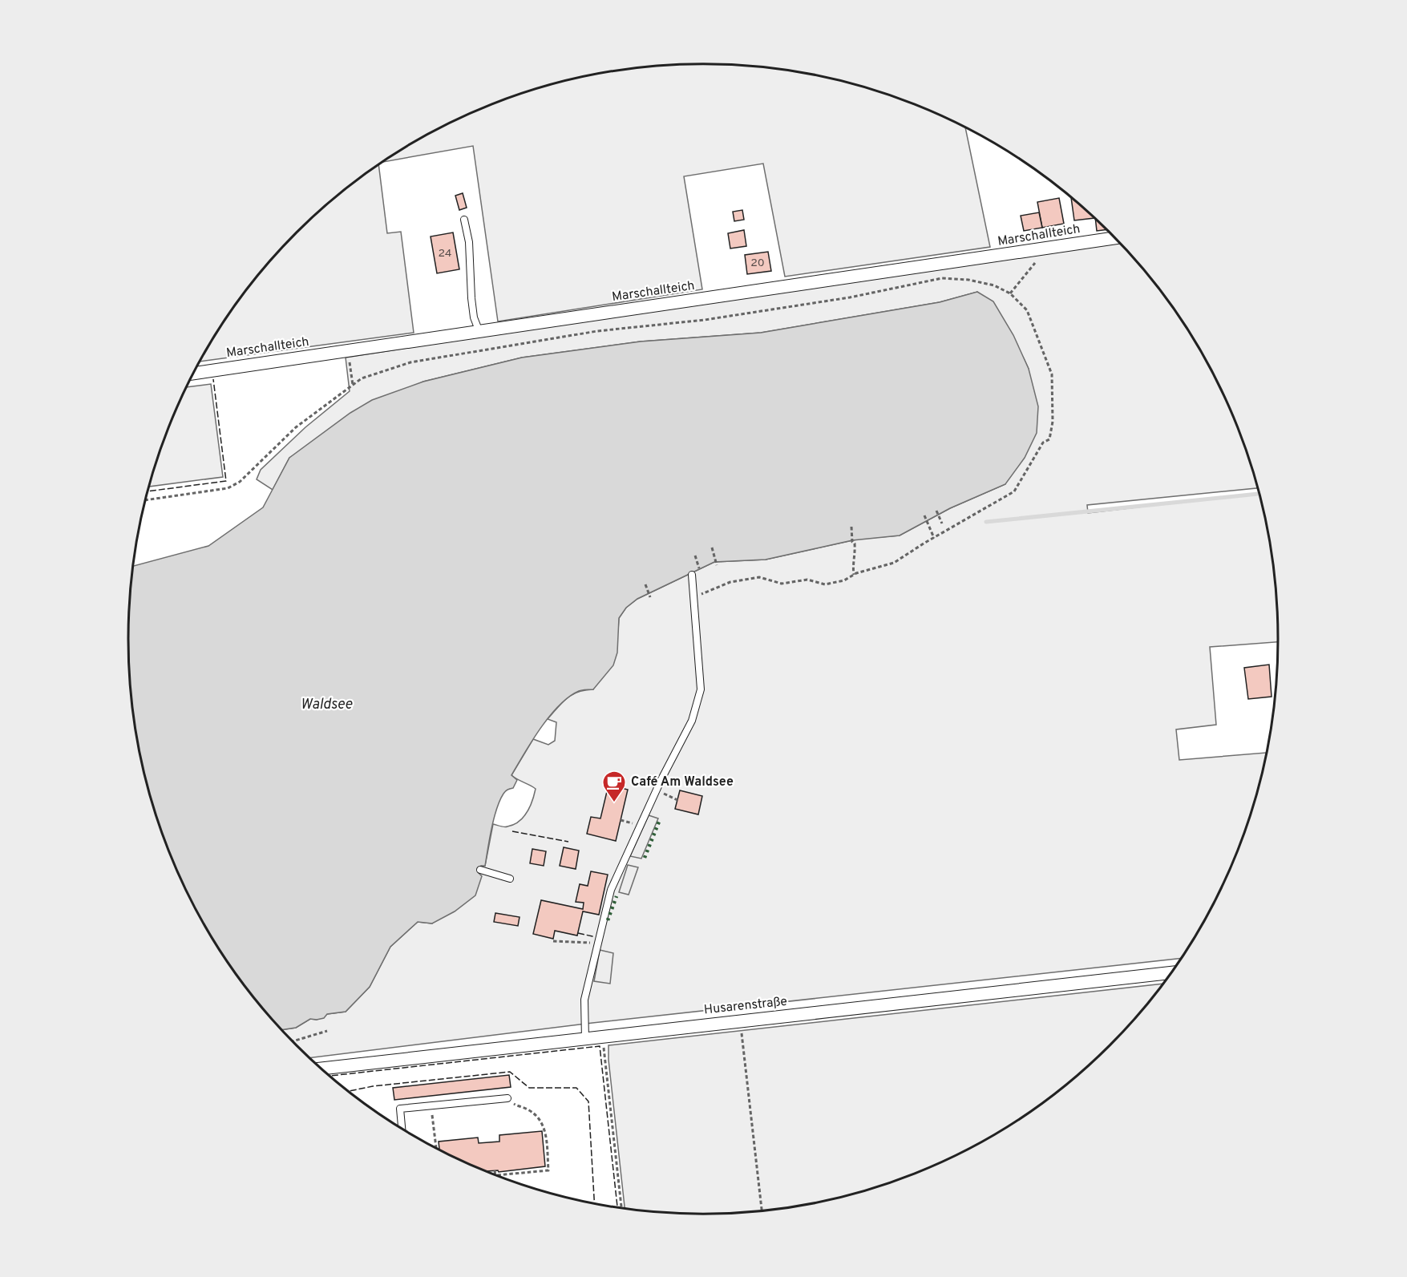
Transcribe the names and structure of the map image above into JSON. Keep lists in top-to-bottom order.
{
  "streets": {
    "street": ["Marschallteich", "Husarenstraße"]
  },
  "water": ["Waldsee"],
  "places": {
    "cafe": ["Café Am Waldsee"]
  },
  "house_numbers": ["24", "20"]
}
